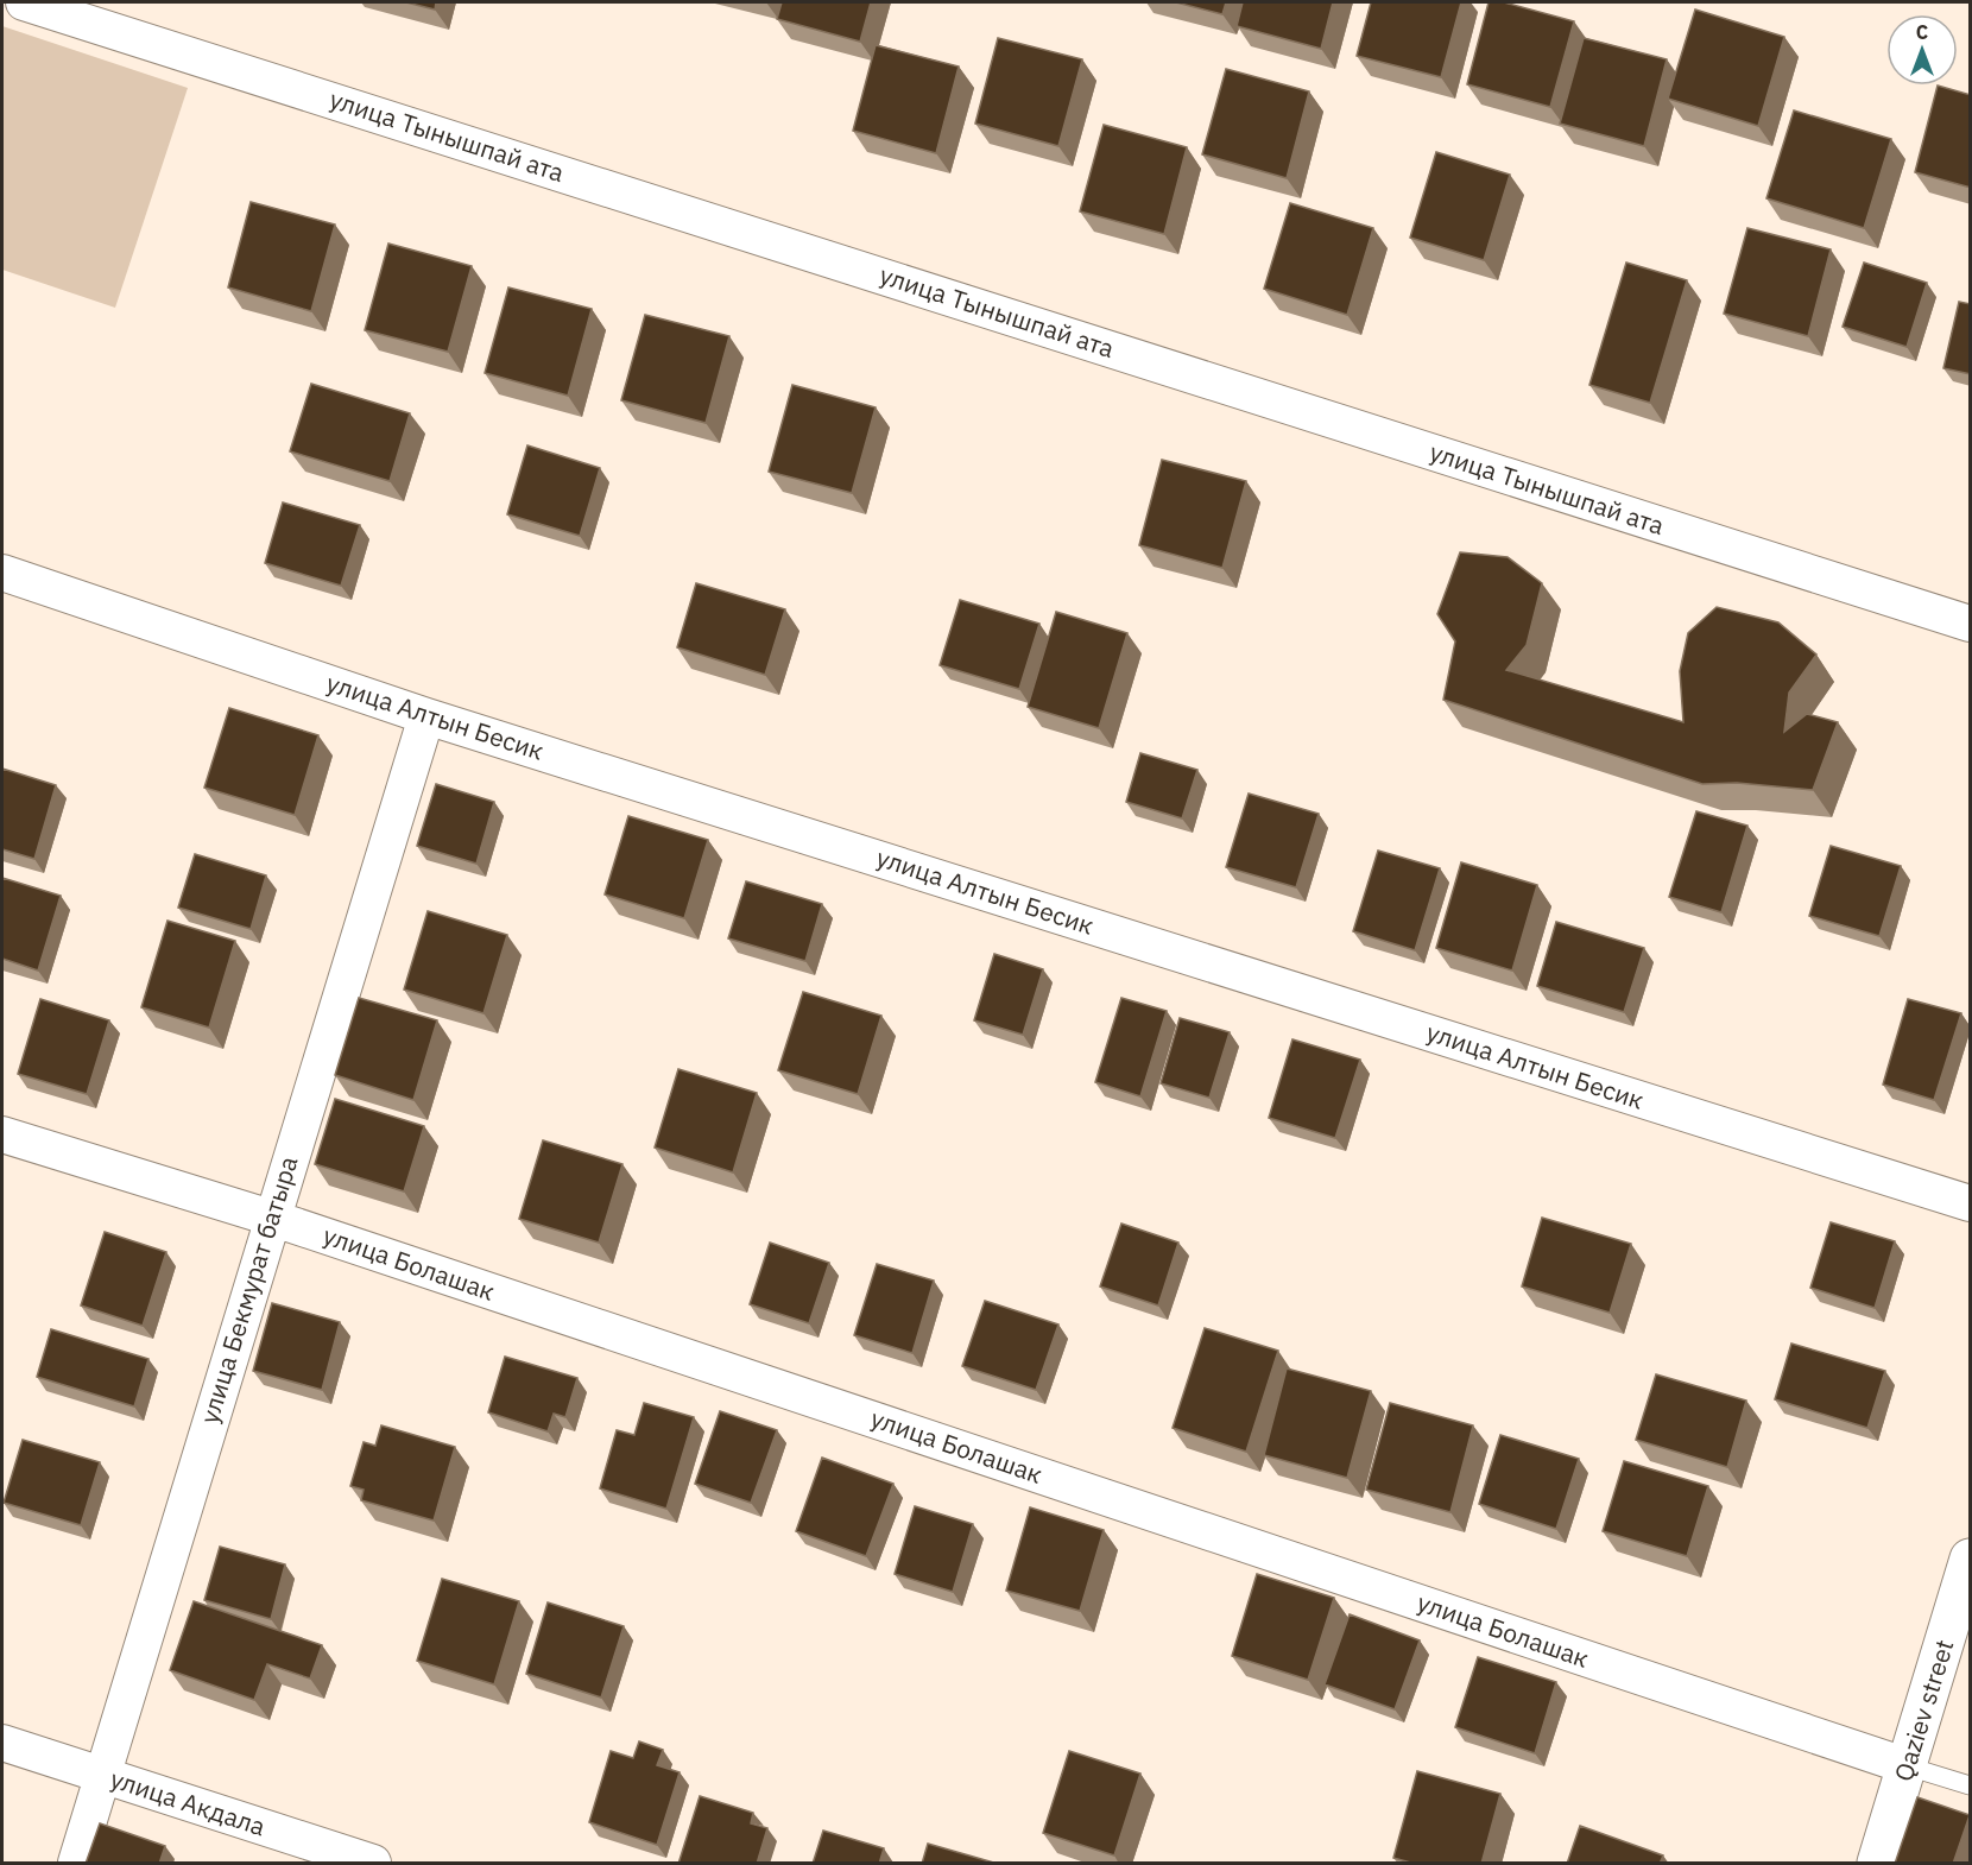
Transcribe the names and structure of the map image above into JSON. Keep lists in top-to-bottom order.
{
  "streets": {
    "street": [
      "улица Тынышпай ата",
      "улица Алтын Бесик",
      "улица Болашак",
      "улица Бекмурат батыра",
      "Qaziev street",
      "улица Акдала"
    ]
  },
  "crossings": [
    ["улица Алтын Бесик", "улица Бекмурат батыра"],
    ["улица Болашак", "улица Бекмурат батыра"],
    ["улица Болашак", "Qaziev street"],
    ["улица Бекмурат батыра", "улица Акдала"]
  ],
  "north": "top"
}
